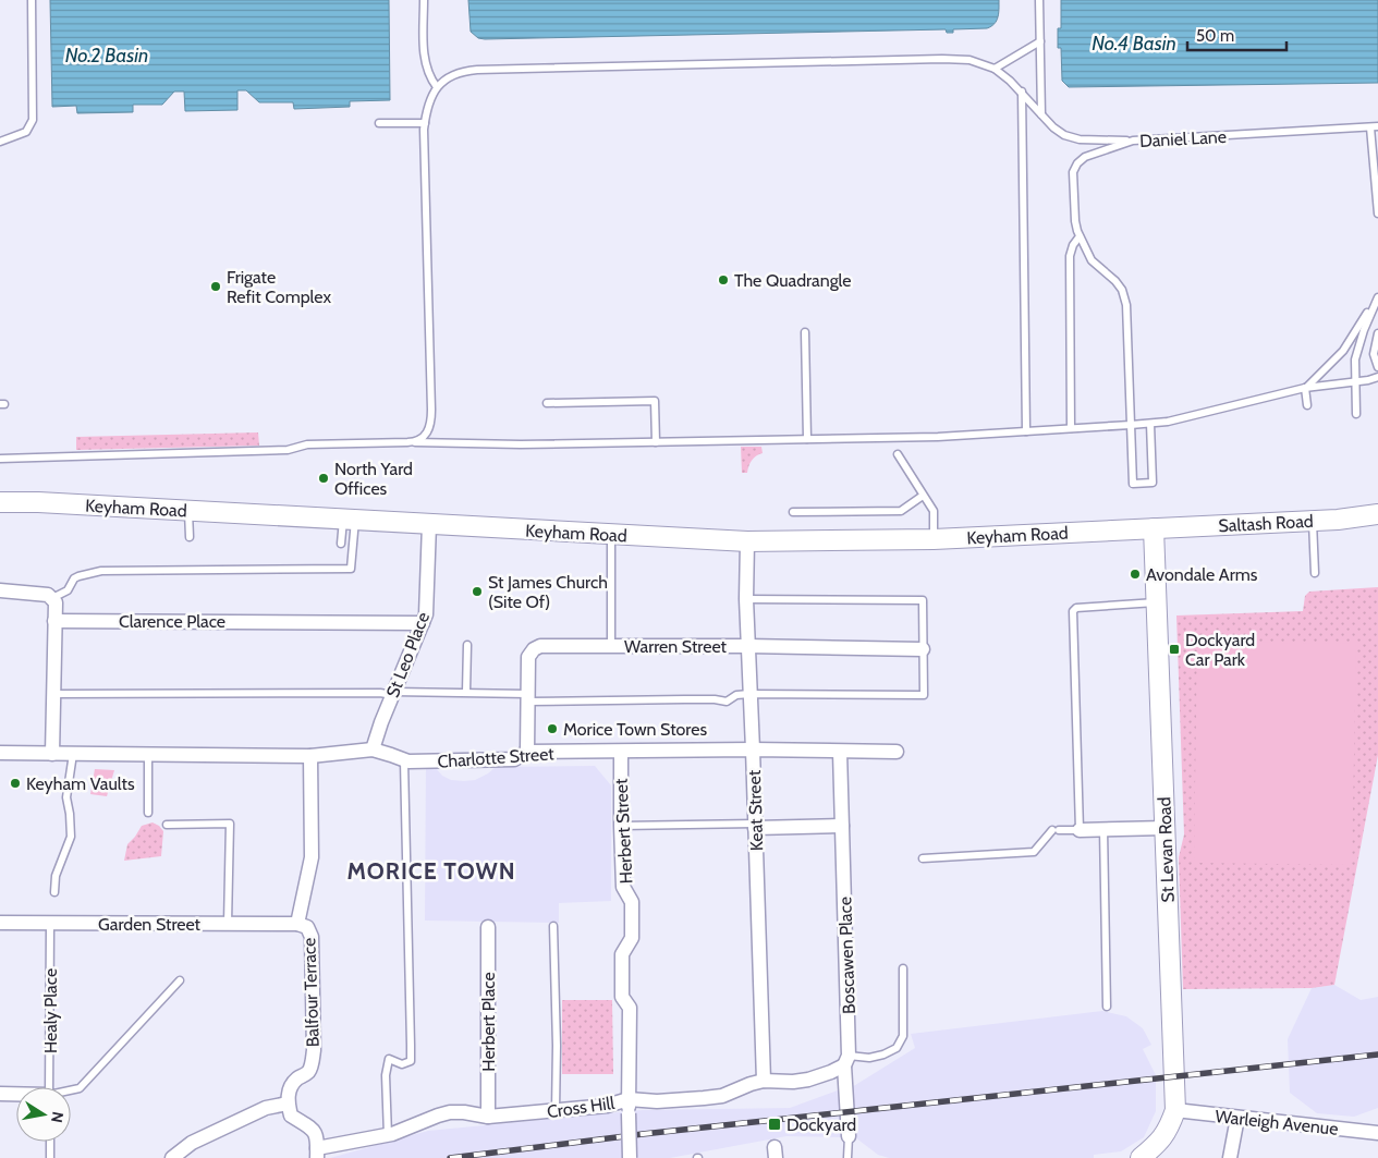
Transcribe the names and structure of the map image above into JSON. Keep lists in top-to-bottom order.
{
  "streets": {
    "main road": ["Keyham Road", "Saltash Road", "St Levan Road"],
    "street": [
      "Clarence Place",
      "Warren Street",
      "St Leo Place",
      "Charlotte Street",
      "Keat Street",
      "Herbert Street",
      "Garden Street",
      "Boscawen Place",
      "Balfour Terrace",
      "Herbert Place",
      "Cross Hill",
      "Warleigh Avenue"
    ],
    "lane": ["Daniel Lane", "Healy Place"]
  },
  "crossings": [
    ["Keyham Road", "Saltash Road"],
    ["Keyham Road", "St Leo Place"],
    ["Keyham Road", "Keat Street"],
    ["Keyham Road", "St Levan Road"],
    ["Saltash Road", "St Levan Road"],
    ["Clarence Place", "St Leo Place"],
    ["Warren Street", "Charlotte Street"],
    ["Warren Street", "Keat Street"],
    ["St Leo Place", "Charlotte Street"],
    ["Charlotte Street", "Keat Street"],
    ["Charlotte Street", "Herbert Street"],
    ["Charlotte Street", "Boscawen Place"],
    ["Charlotte Street", "Balfour Terrace"],
    ["Keat Street", "Cross Hill"],
    ["Herbert Street", "Cross Hill"],
    ["St Levan Road", "Warleigh Avenue"],
    ["Garden Street", "Balfour Terrace"],
    ["Garden Street", "Healy Place"],
    ["Boscawen Place", "Cross Hill"],
    ["Herbert Place", "Cross Hill"]
  ],
  "districts": ["MORICE TOWN"],
  "water": ["No.4 Basin", "No.2 Basin"],
  "places": {
    "other": [
      "The Quadrangle",
      "Frigate Refit Complex",
      "North Yard Offices",
      "Avondale Arms",
      "St James Church (Site Of)",
      "Morice Town Stores",
      "Keyham Vaults"
    ],
    "transit": ["Dockyard Car Park", "Dockyard"]
  },
  "scale_bar": "50 m",
  "north": "right"
}
